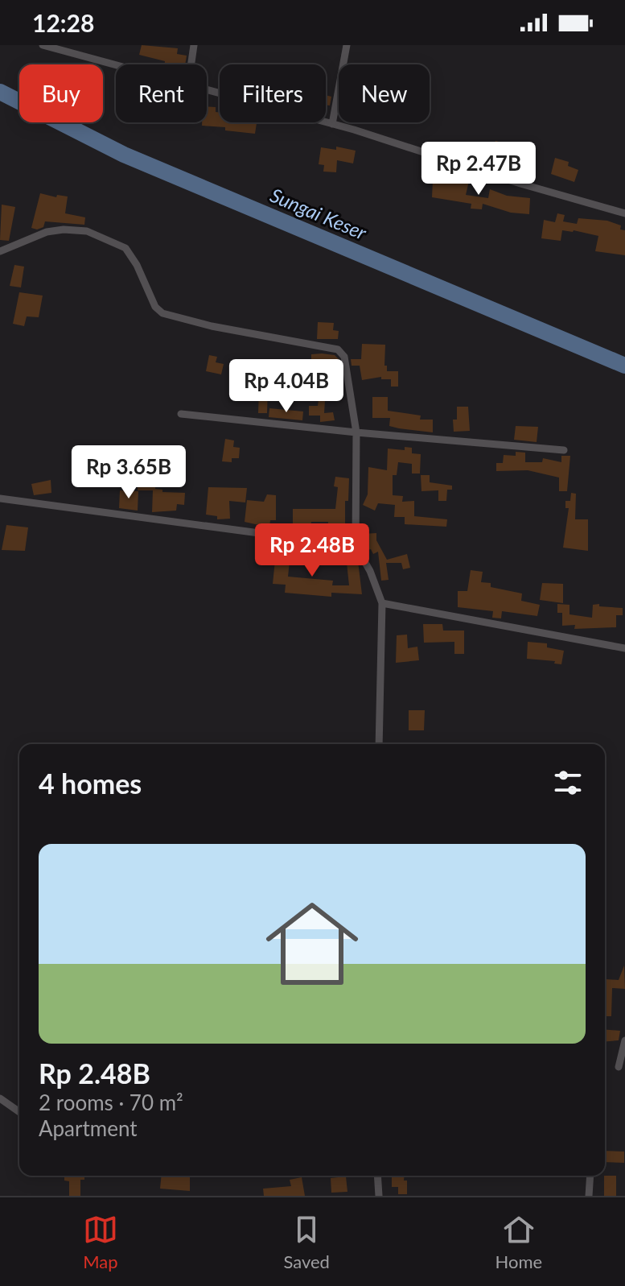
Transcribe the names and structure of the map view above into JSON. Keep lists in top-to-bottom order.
{
  "water": ["Sungai Keser"],
  "page": {
    "status": "12:28",
    "chip": [
      "Buy",
      "Rent",
      "Filters",
      "New"
    ],
    "price": [
      "Rp 2.47B",
      "Rp 4.04B",
      "Rp 3.65B",
      "Rp 2.48B"
    ],
    "heading": "4 homes",
    "list": [
      {
        "name": "Rp 2.48B",
        "note": "2 rooms · 70 m² · Apartment"
      }
    ],
    "tabs": ["Map", "Saved", "Home"]
  }
}
